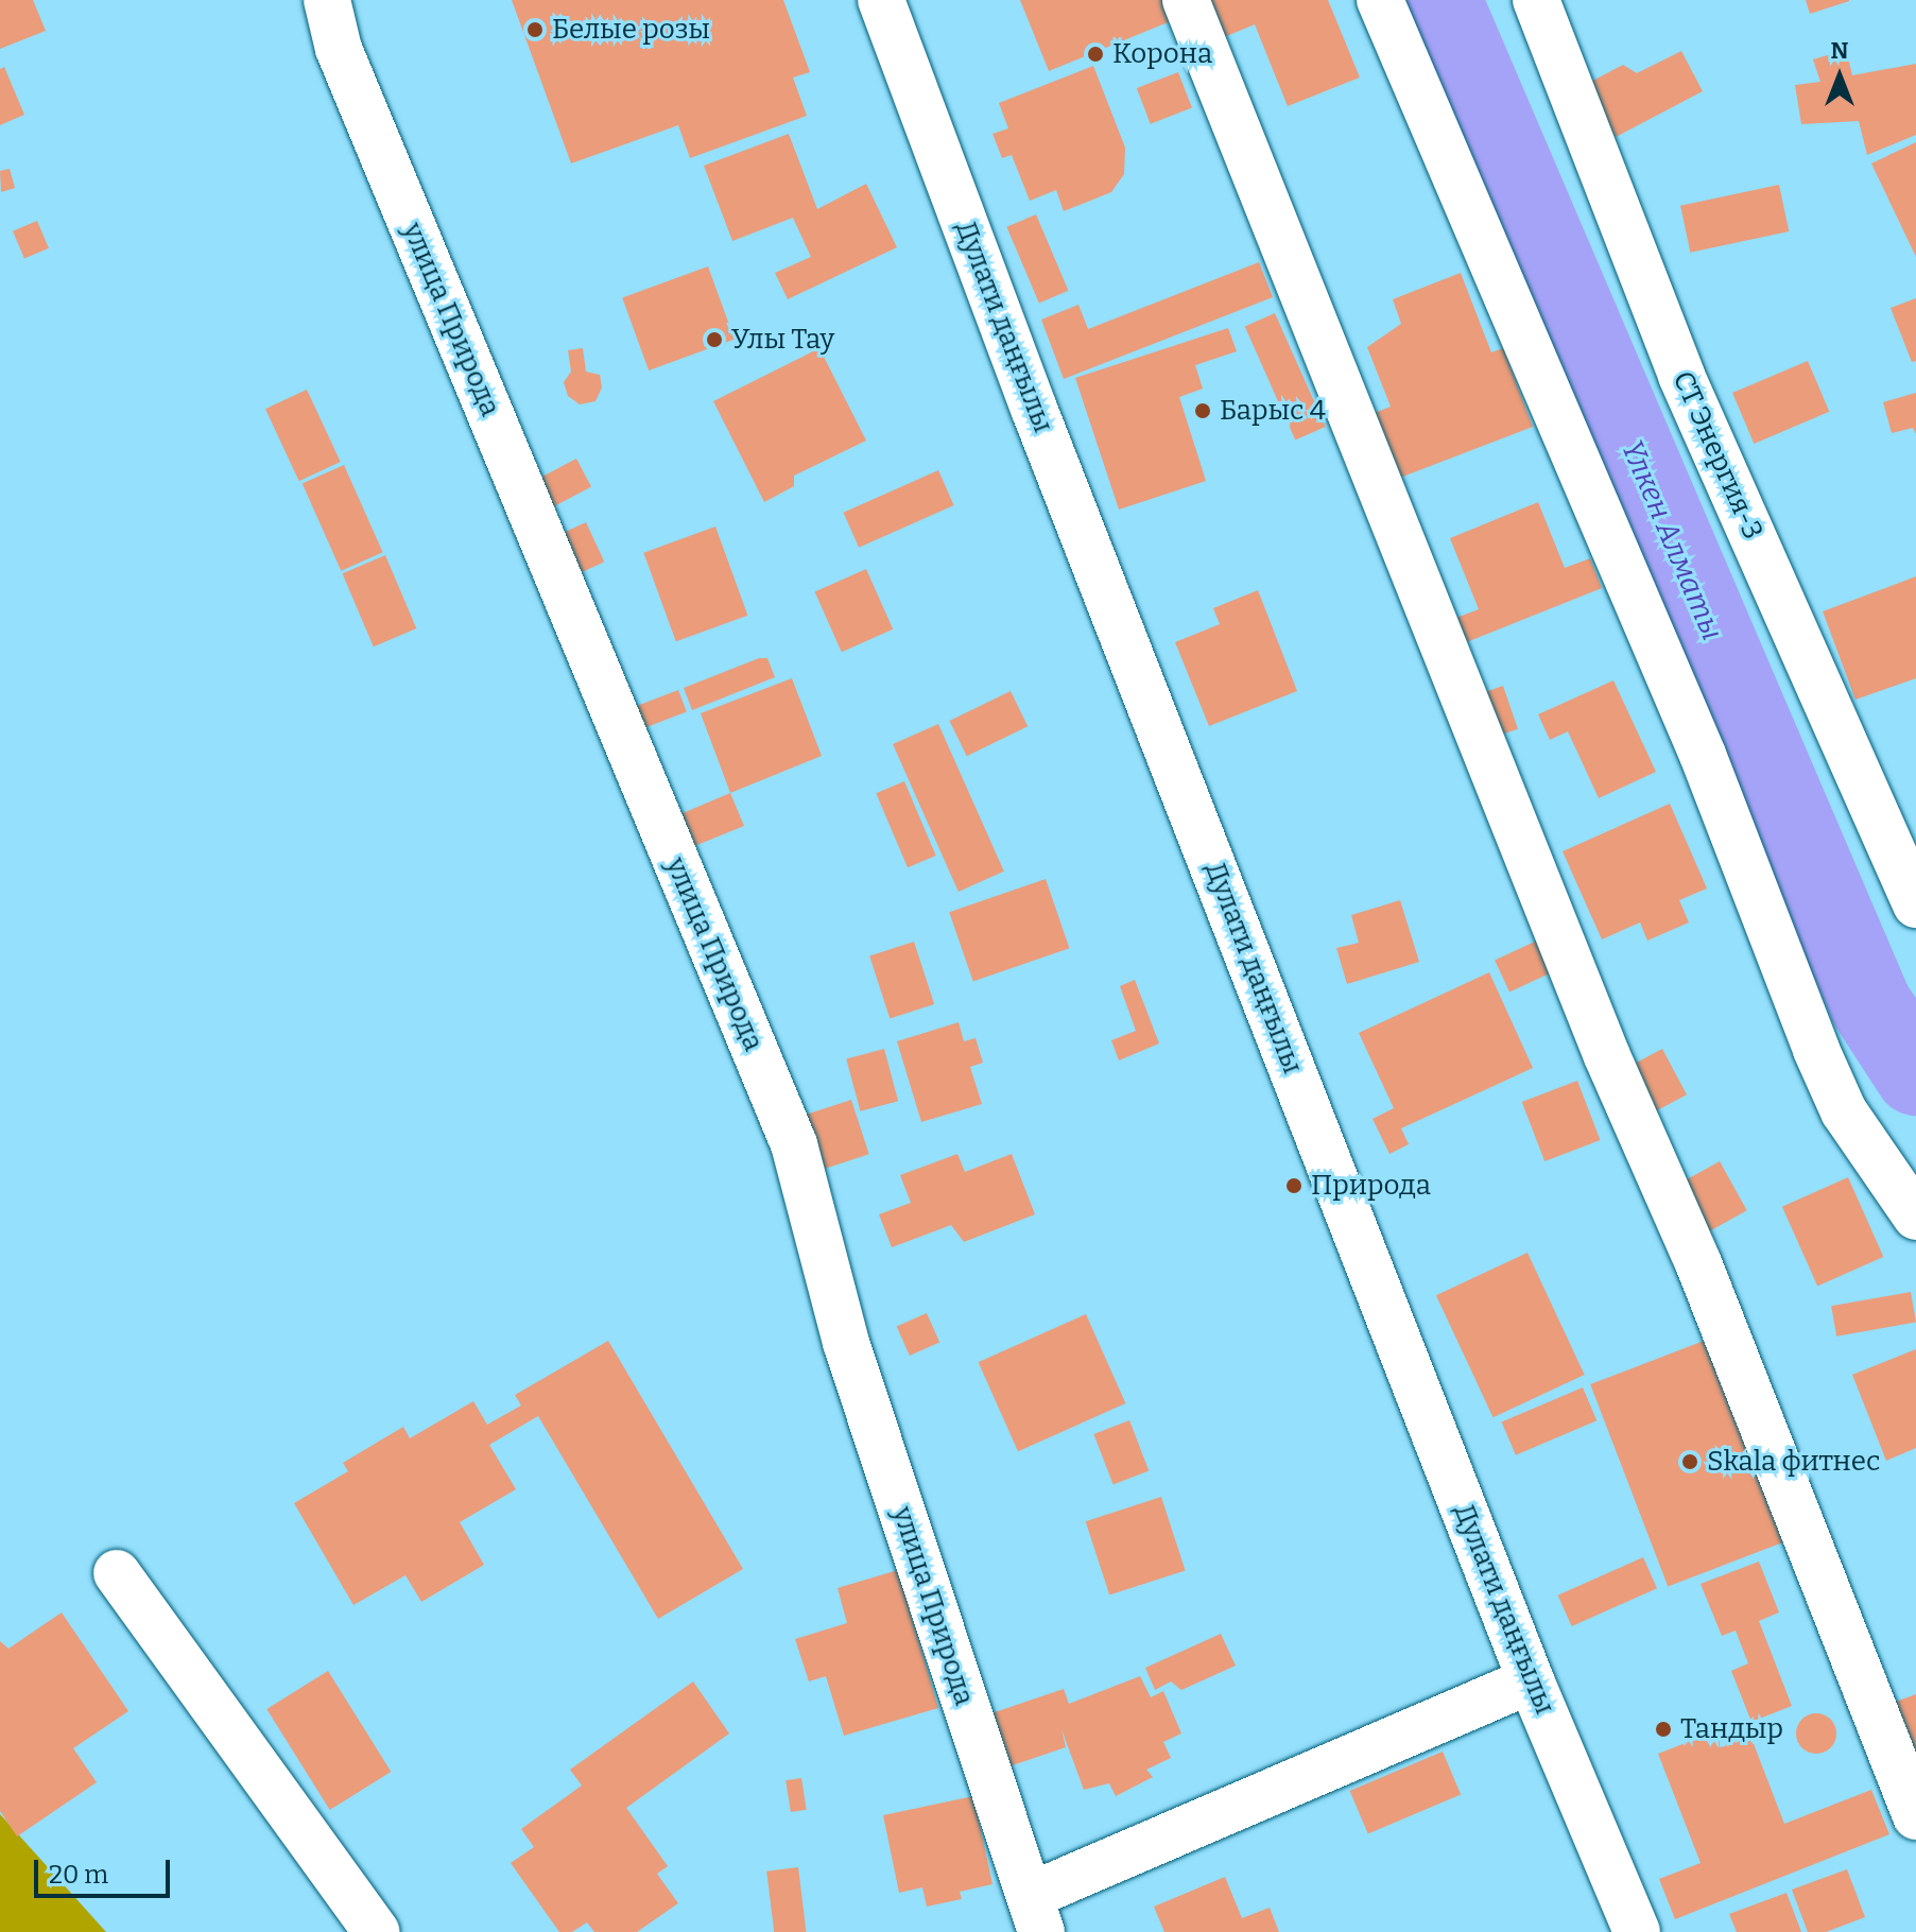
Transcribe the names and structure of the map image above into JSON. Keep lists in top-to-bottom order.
{
  "streets": {
    "street": ["улица Природа", "Дулати даңғылы", "СТ Энергия-3"]
  },
  "water": ["Үлкен Алматы"],
  "places": [
    "Белые розы",
    "Корона",
    "Улы Тау",
    "Барыс 4",
    "Природа",
    "Skala фитнес",
    "Тандыр"
  ],
  "scale_bar": "20 m",
  "north": "top"
}
